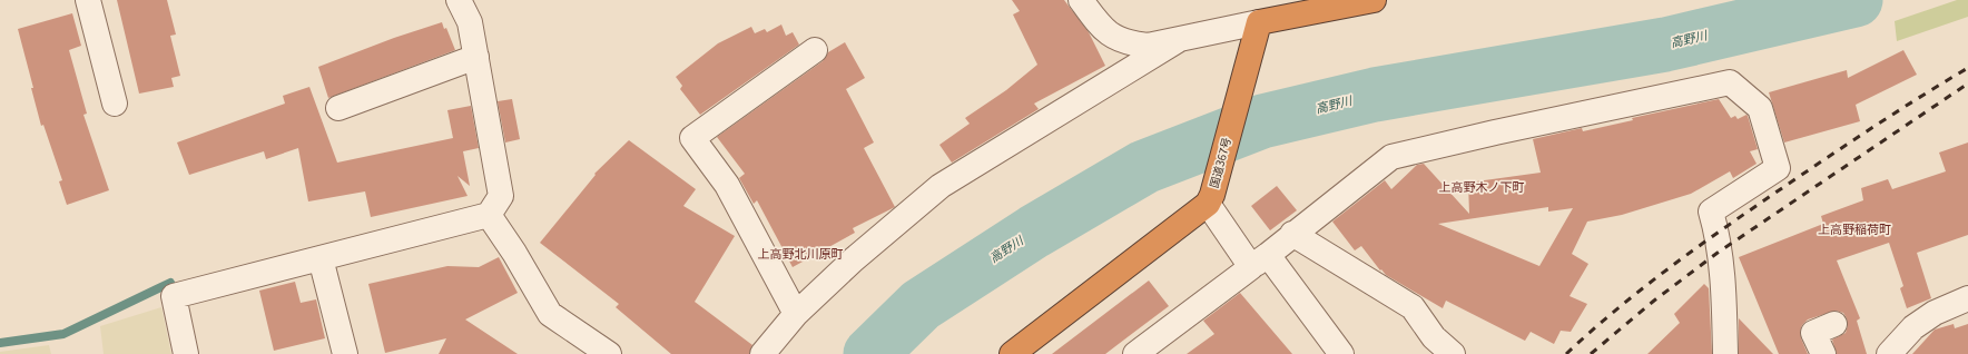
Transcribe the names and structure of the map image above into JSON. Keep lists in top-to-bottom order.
{
  "streets": {
    "highway": ["国道367号"]
  },
  "districts": ["上高野木ノ下町", "上高野稲荷町", "上高野北川原町"],
  "water": ["高野川"]
}
